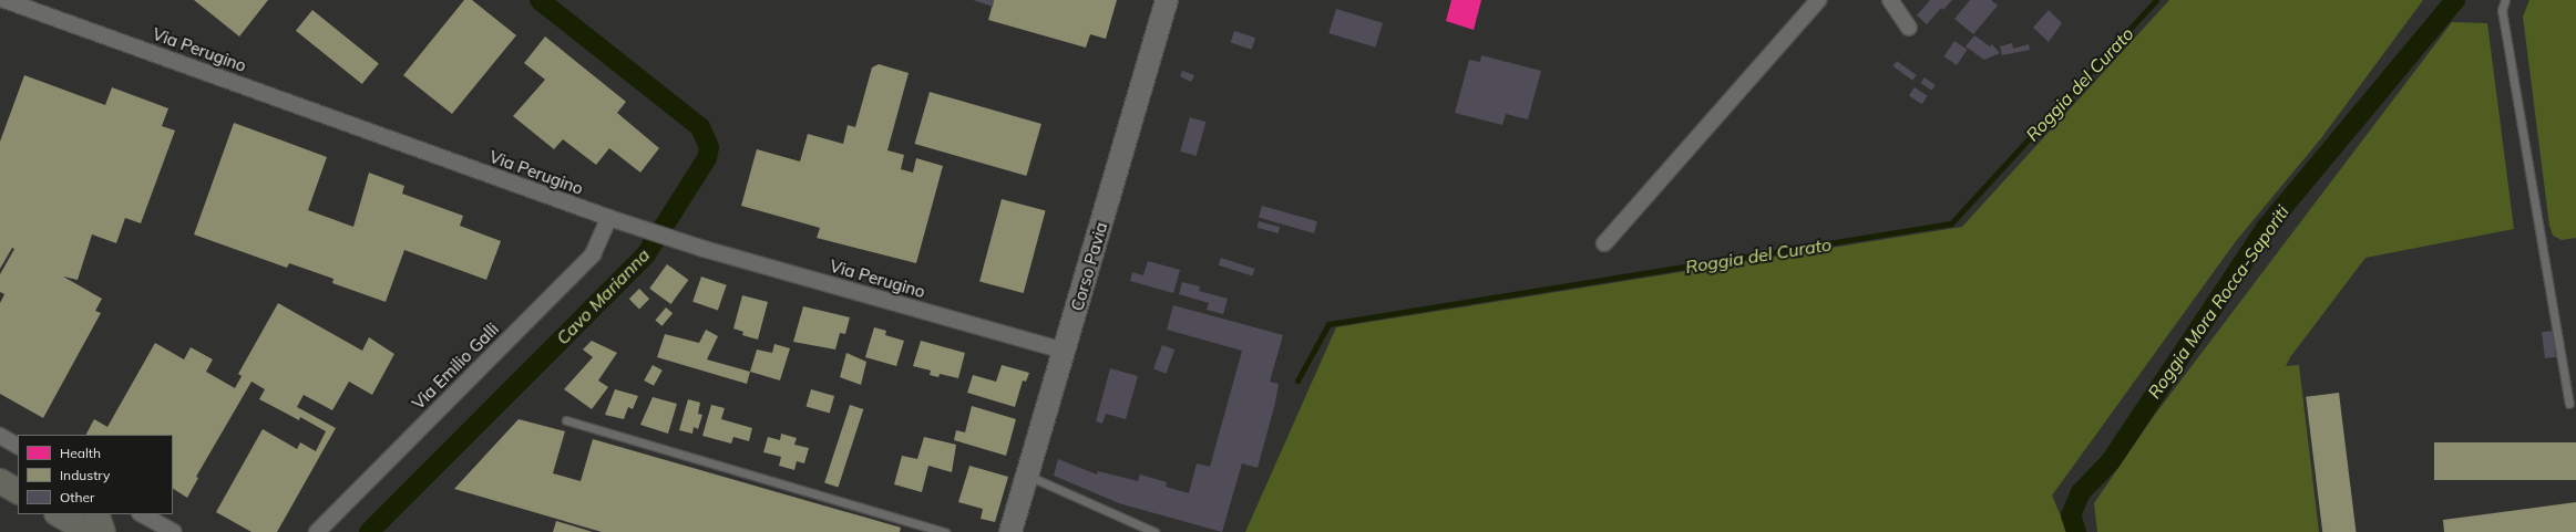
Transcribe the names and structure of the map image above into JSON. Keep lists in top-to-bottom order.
{
  "streets": {
    "street": ["Via Perugino", "Corso Pavia", "Via Emilio Galli"]
  },
  "crossings": [
    ["Via Perugino", "Corso Pavia"],
    ["Via Perugino", "Via Emilio Galli"]
  ],
  "water": ["Roggia del Curato", "Cavo Marianna", "Roggia Mora Rocca-Saporiti"],
  "legend": ["Health", "Industry", "Other"]
}
